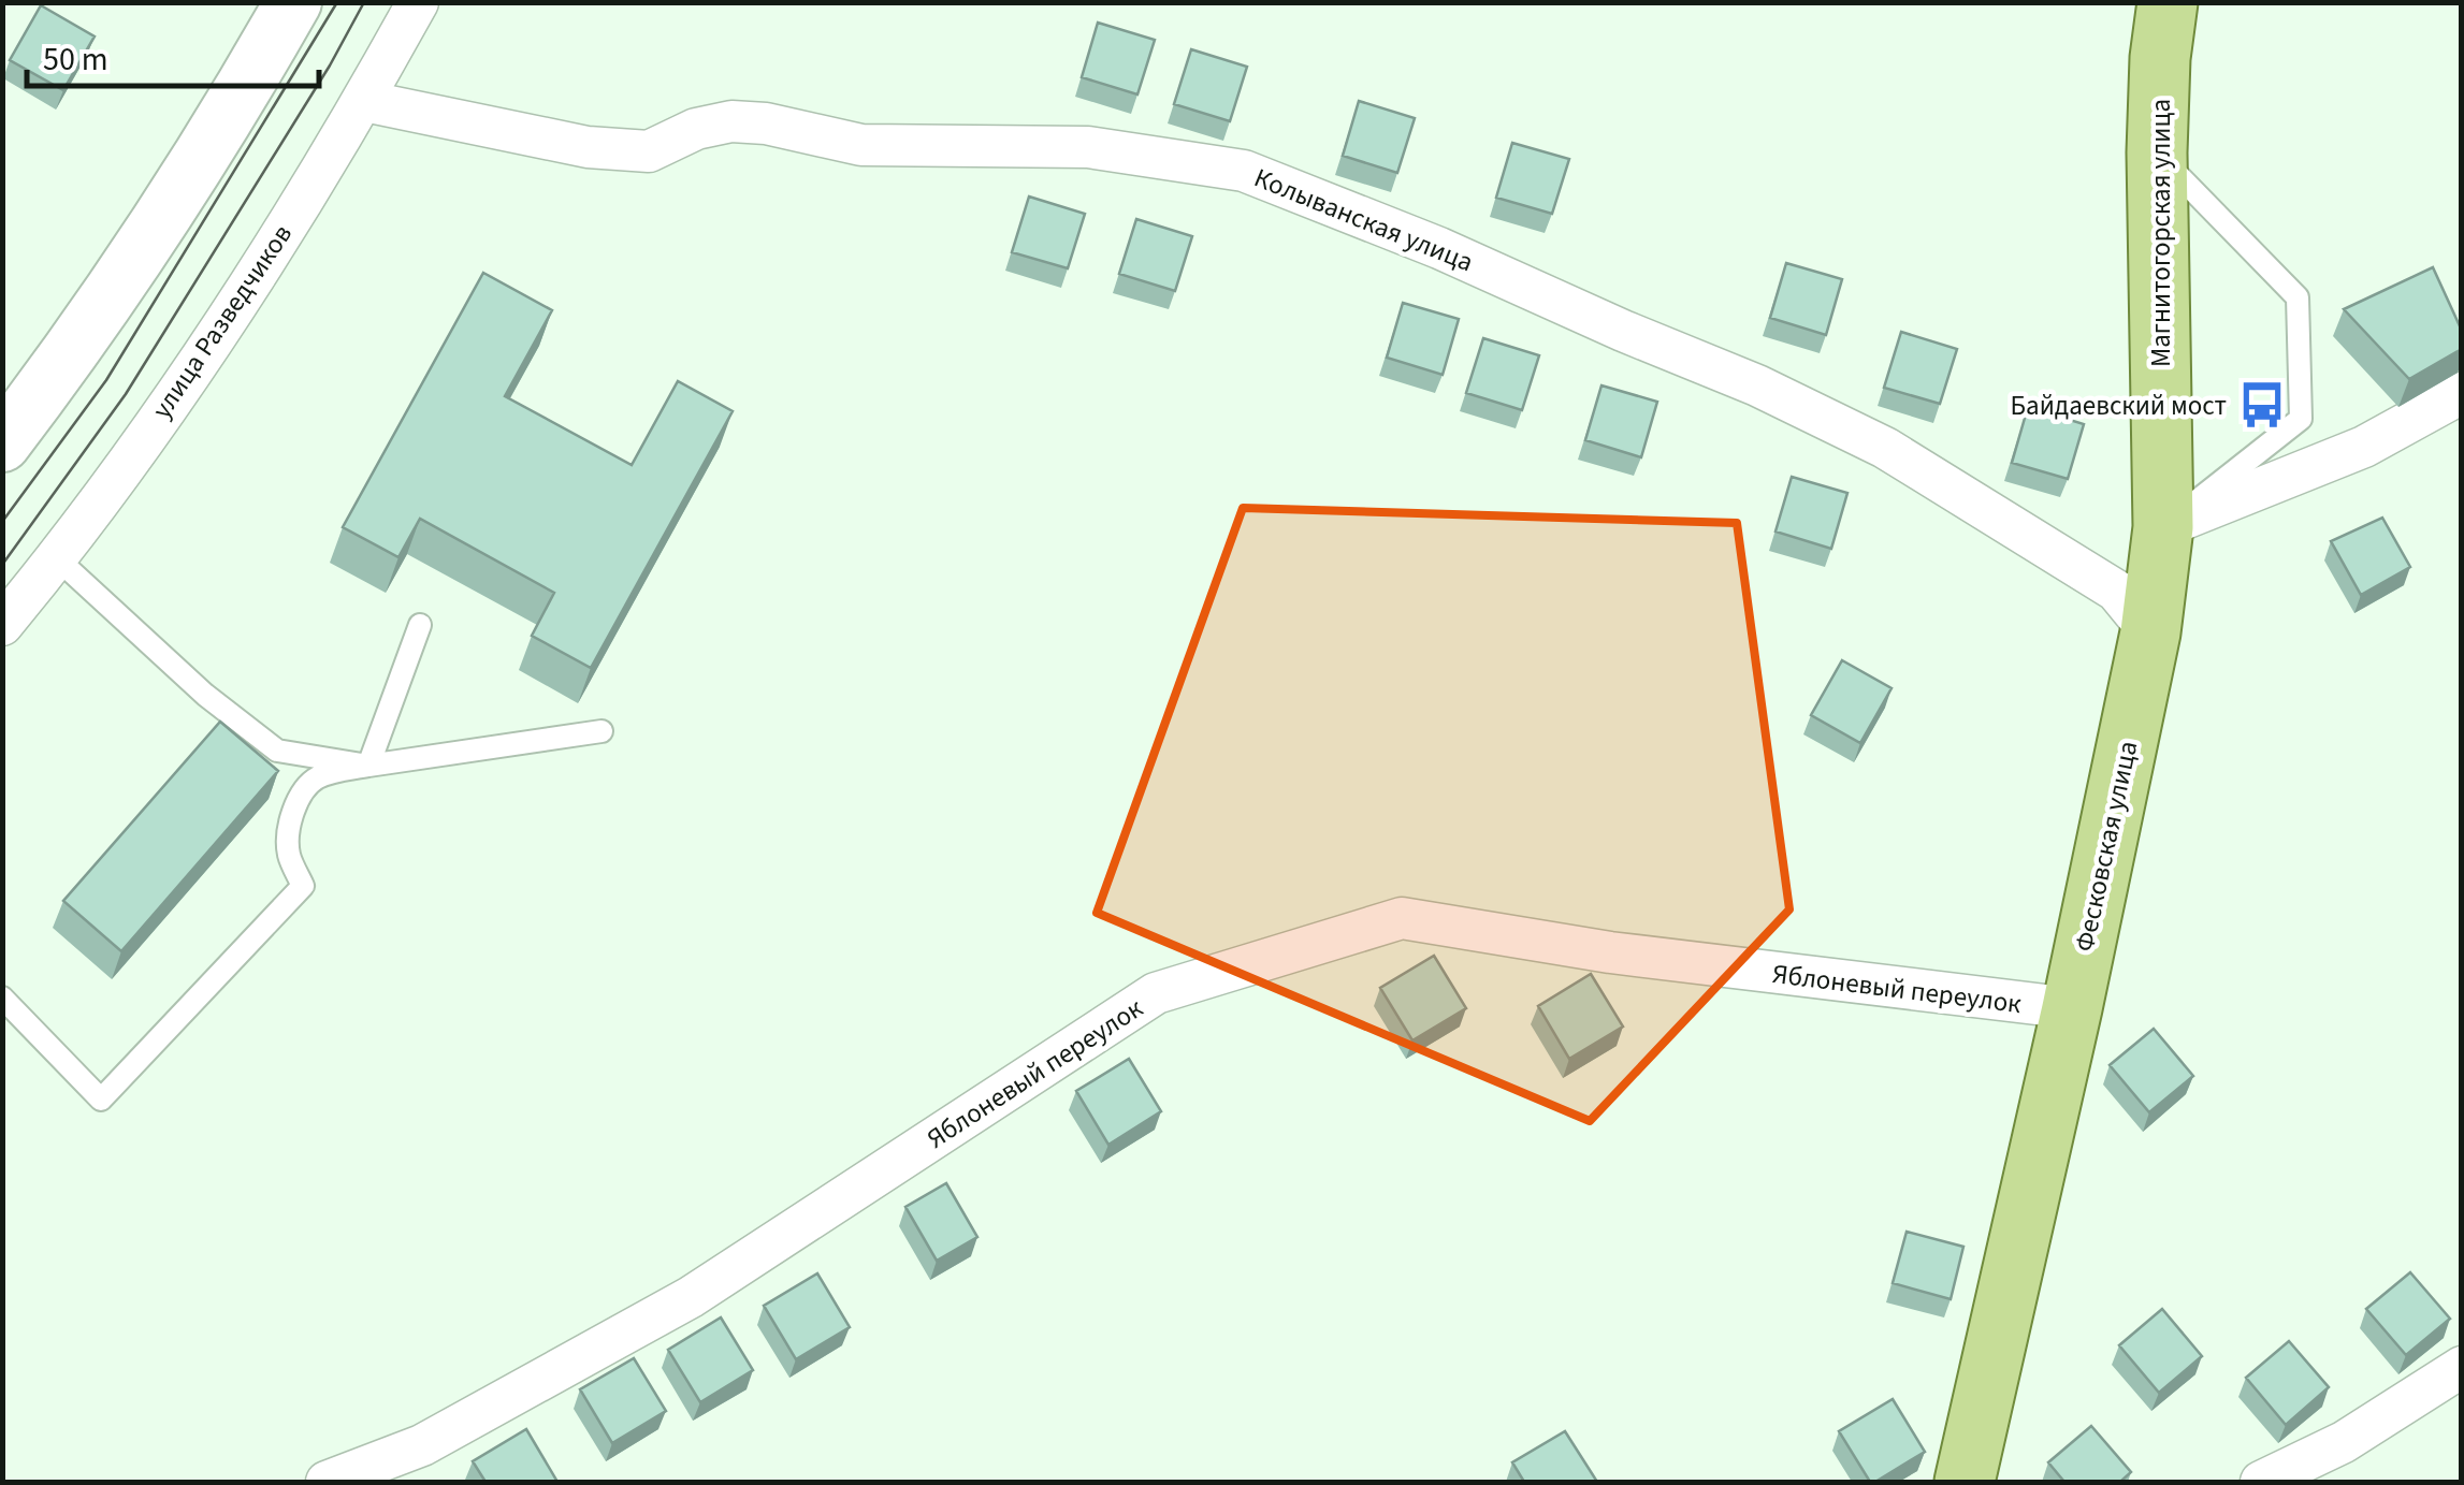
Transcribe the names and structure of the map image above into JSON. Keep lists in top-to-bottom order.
{
  "streets": {
    "main road": ["Магнитогорская улица", "Фесковская улица"],
    "street": ["Колыванская улица", "улица Разведчиков", "Яблоневый переулок"]
  },
  "crossings": [
    ["Колыванская улица", "улица Разведчиков"],
    ["Колыванская улица", "Фесковская улица"],
    ["Магнитогорская улица", "Фесковская улица"],
    ["Фесковская улица", "Яблоневый переулок"]
  ],
  "places": {
    "bus stop": ["Байдаевский мост"]
  },
  "scale_bar": "50 m"
}
